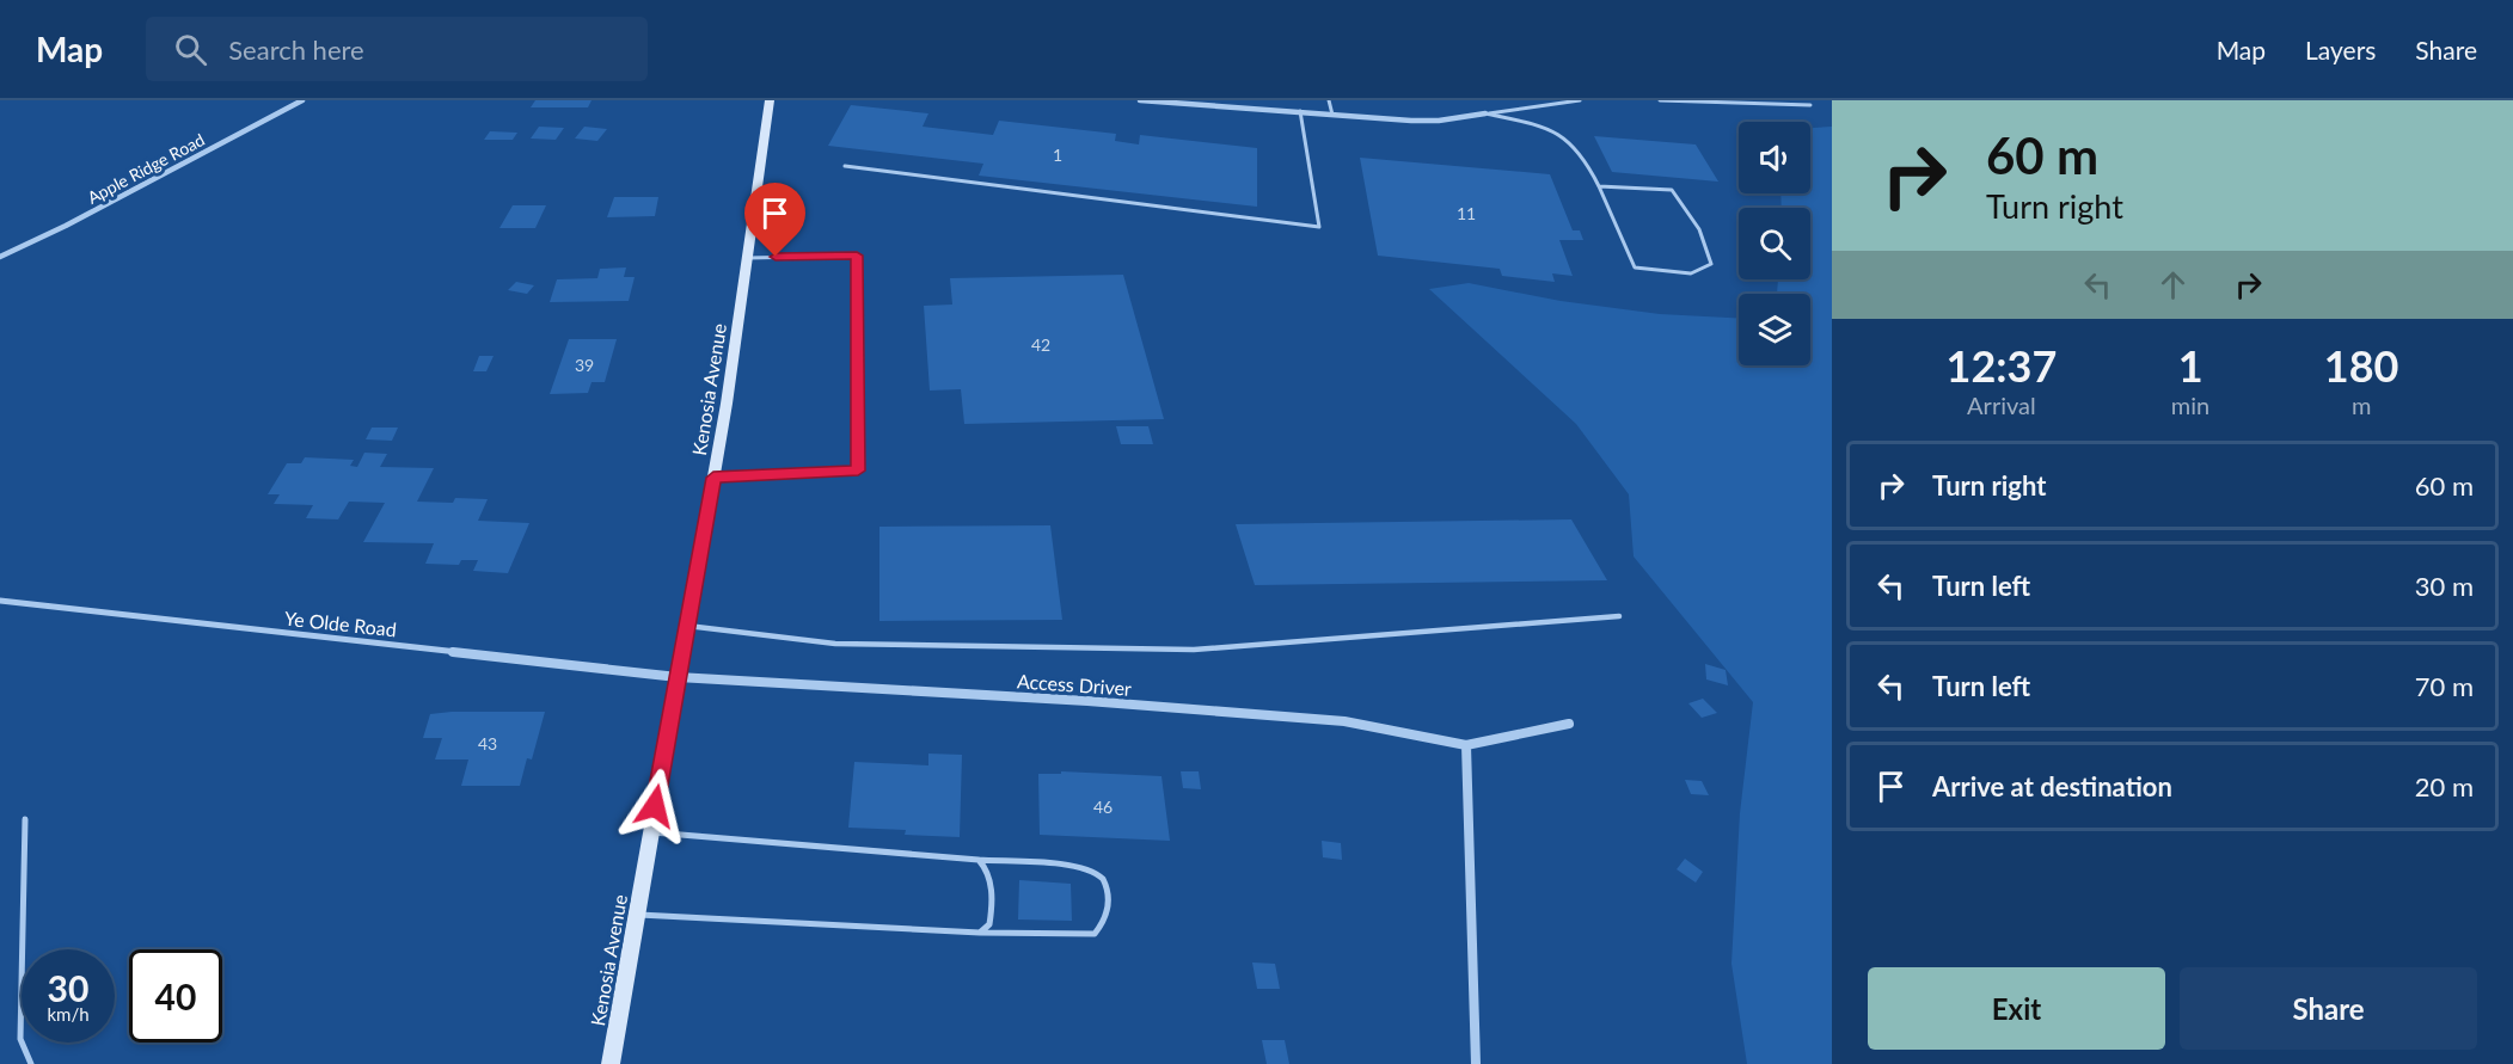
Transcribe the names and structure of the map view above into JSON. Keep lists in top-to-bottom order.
{
  "streets": {
    "street": [
      "Apple Ridge Road",
      "Kenosia Avenue",
      "Ye Olde Road",
      "Access Driver"
    ]
  },
  "crossings": [
    ["Kenosia Avenue", "Ye Olde Road"],
    ["Kenosia Avenue", "Access Driver"],
    ["Ye Olde Road", "Access Driver"]
  ],
  "house_numbers": [
    "1",
    "11",
    "42",
    "39",
    "43",
    "46"
  ],
  "page": {
    "header": "Map",
    "search": "Search here",
    "nav": ["Map", "Layers", "Share"],
    "turn": ["60 m", "Turn right"],
    "eta": [
      "12:37",
      "Arrival",
      "1",
      "min",
      "180",
      "m"
    ],
    "list": [
      {
        "name": "Turn right",
        "value": "60 m"
      },
      {
        "name": "Turn left",
        "value": "30 m"
      },
      {
        "name": "Turn left",
        "value": "70 m"
      },
      {
        "name": "Arrive at destination",
        "value": "20 m"
      }
    ],
    "speed": "30 km/h",
    "limit": "40",
    "buttons": ["Exit", "Share"]
  }
}
